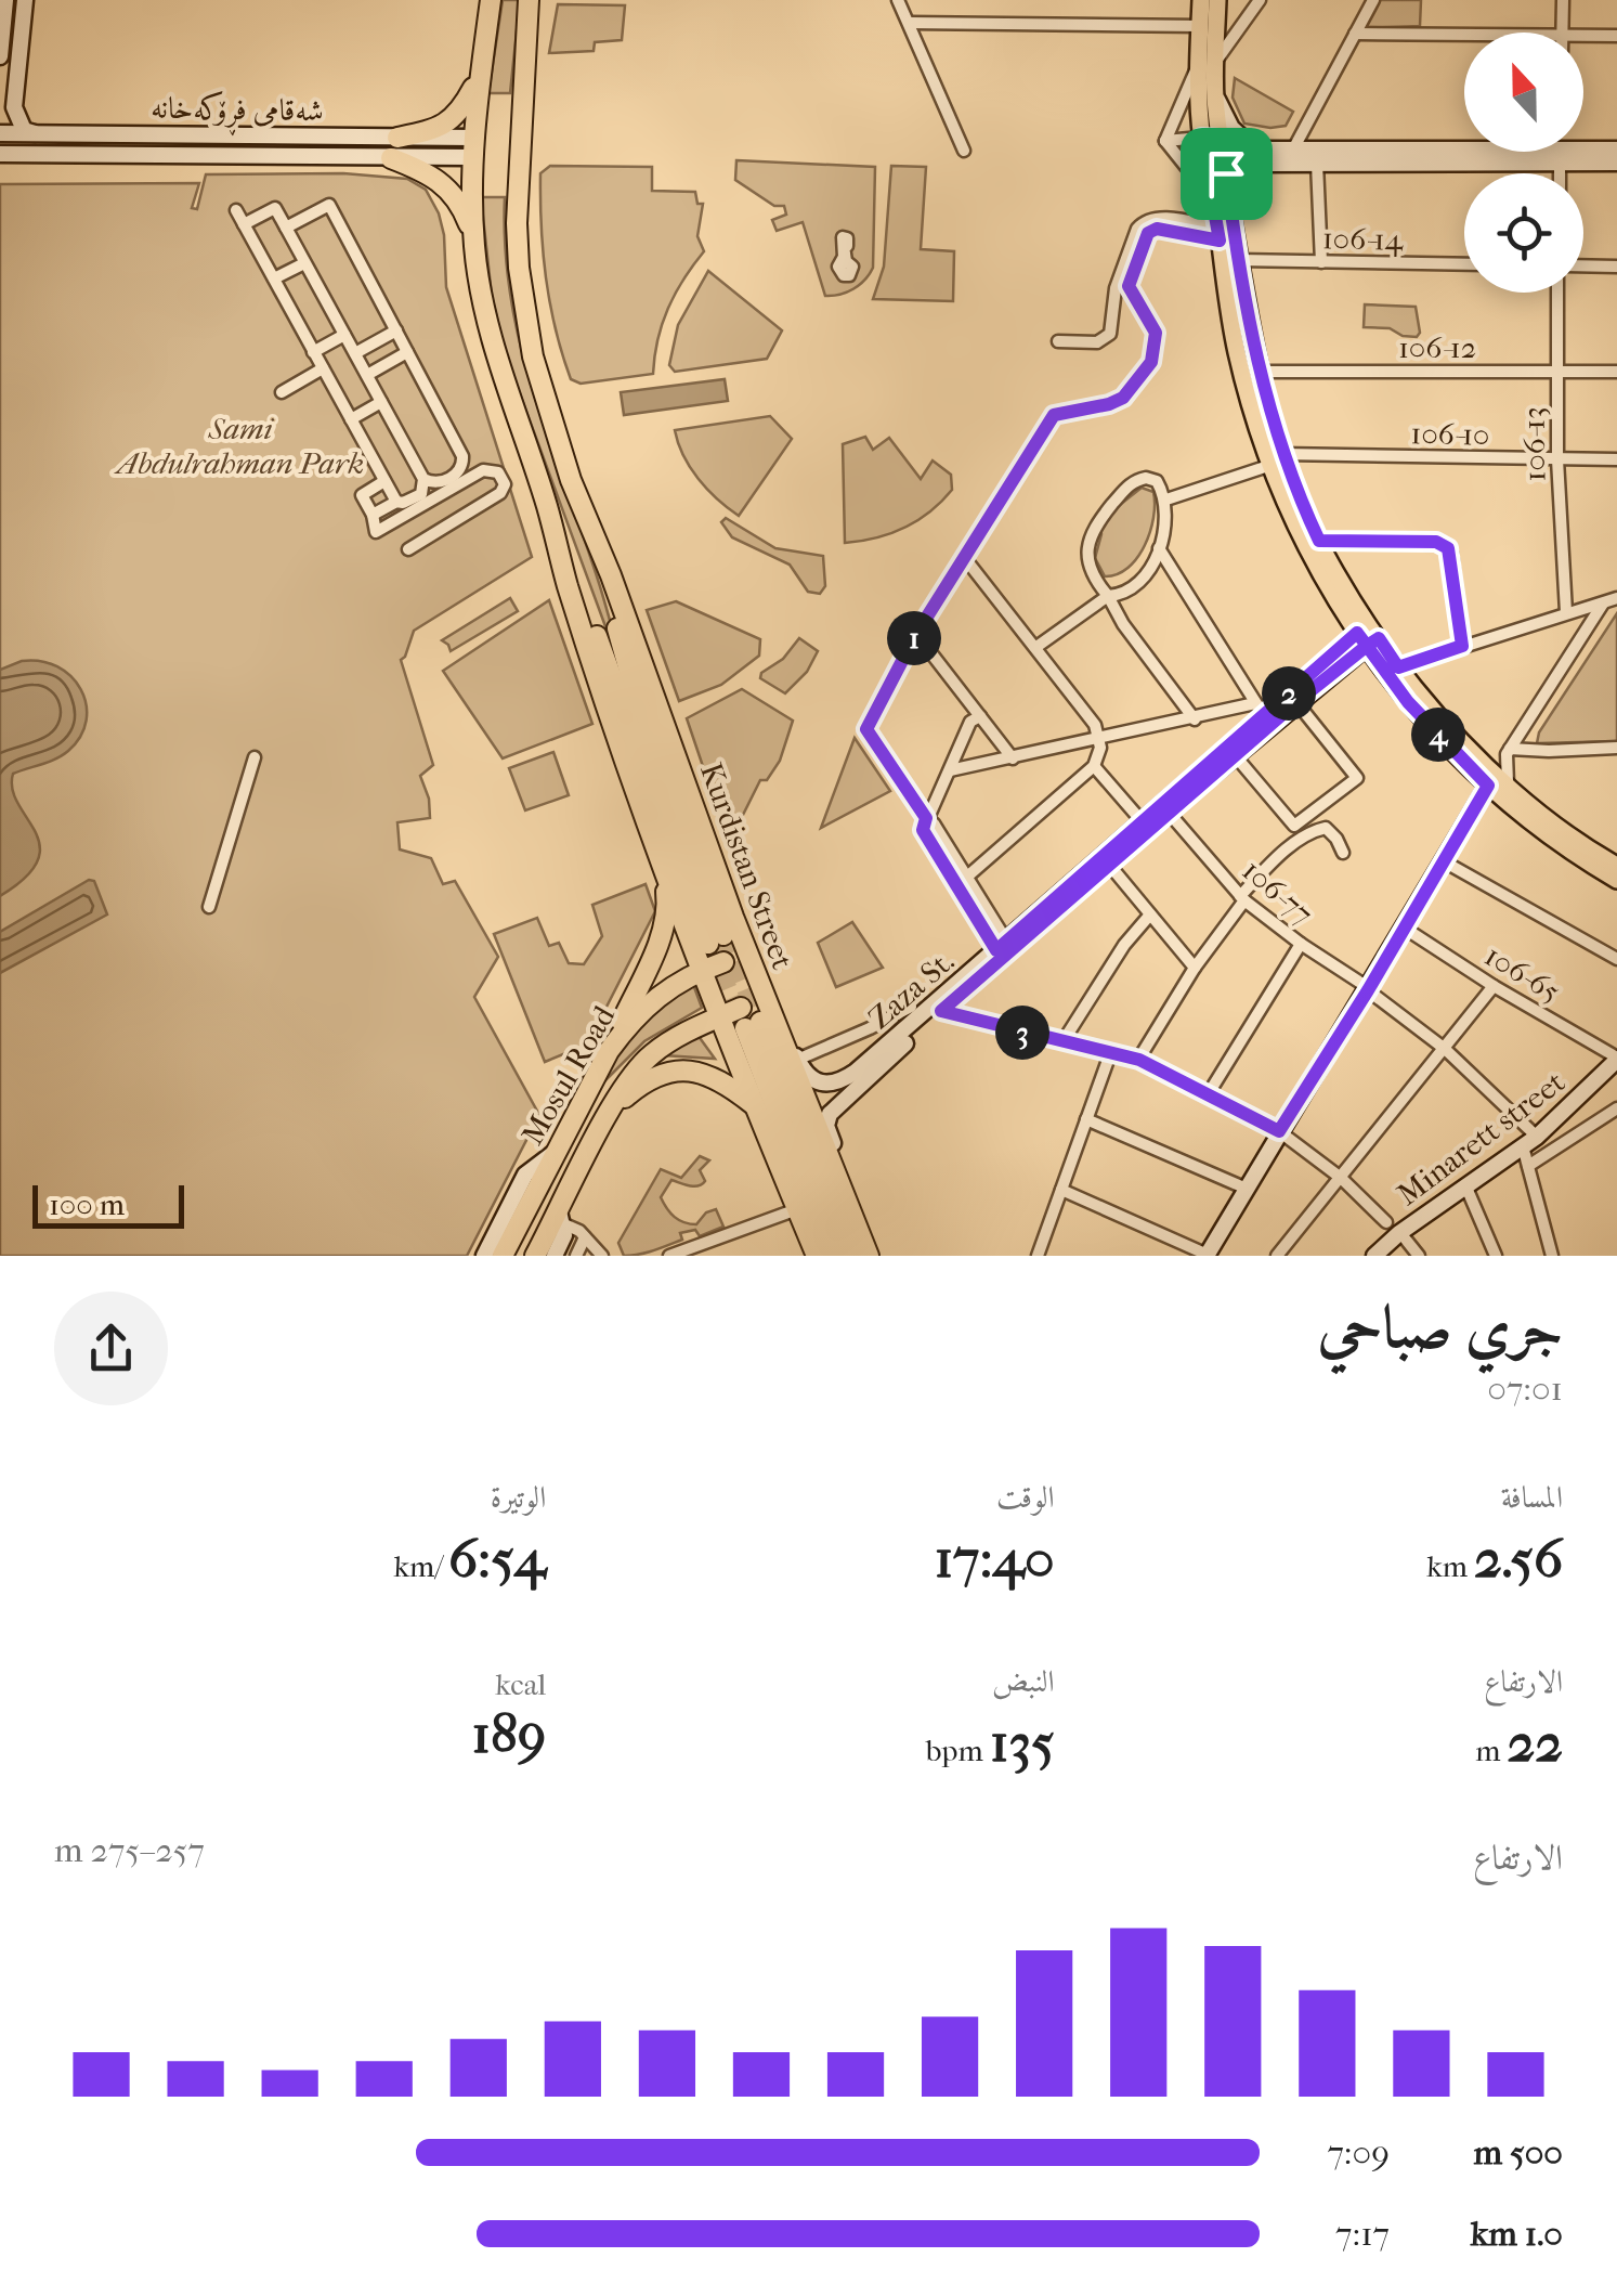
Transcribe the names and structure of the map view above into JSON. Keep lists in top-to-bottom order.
{
  "streets": {
    "highway": ["Kurdistan Street", "Mosul Road"],
    "street": [
      "شەقامی فڕۆکەخانە",
      "106-14",
      "106-12",
      "106-10",
      "106-13",
      "106-77",
      "106-65",
      "Zaza St.",
      "Minarett street"
    ]
  },
  "crossings": [
    ["شەقامی فڕۆکەخانە", "Kurdistan Street"],
    ["106-12", "106-13"],
    ["106-10", "106-13"],
    ["Kurdistan Street", "Zaza St."],
    ["Kurdistan Street", "Mosul Road"],
    ["106-77", "Zaza St."],
    ["106-77", "Minarett street"],
    ["106-65", "Minarett street"]
  ],
  "parks": ["Sami Abdulrahman Park"],
  "scale_bar": "100 m",
  "north": "top",
  "page": {
    "pins": [
      "1",
      "2",
      "4",
      "3"
    ],
    "scale": "100 m",
    "heading": ["جري صباحي", "07:01"],
    "stats": [
      ["المسافة", "2.56 km"],
      ["الوقت", "17:40"],
      ["الوتيرة", "6:54 /km"],
      ["الارتفاع", "22 m"],
      ["النبض", "135 bpm"],
      ["kcal", "189"]
    ],
    "chart": ["الارتفاع", "257–275 m"],
    "list": [
      {
        "name": "500 m",
        "note": "7:09"
      },
      {
        "name": "1.0 km",
        "note": "7:17"
      }
    ]
  }
}
